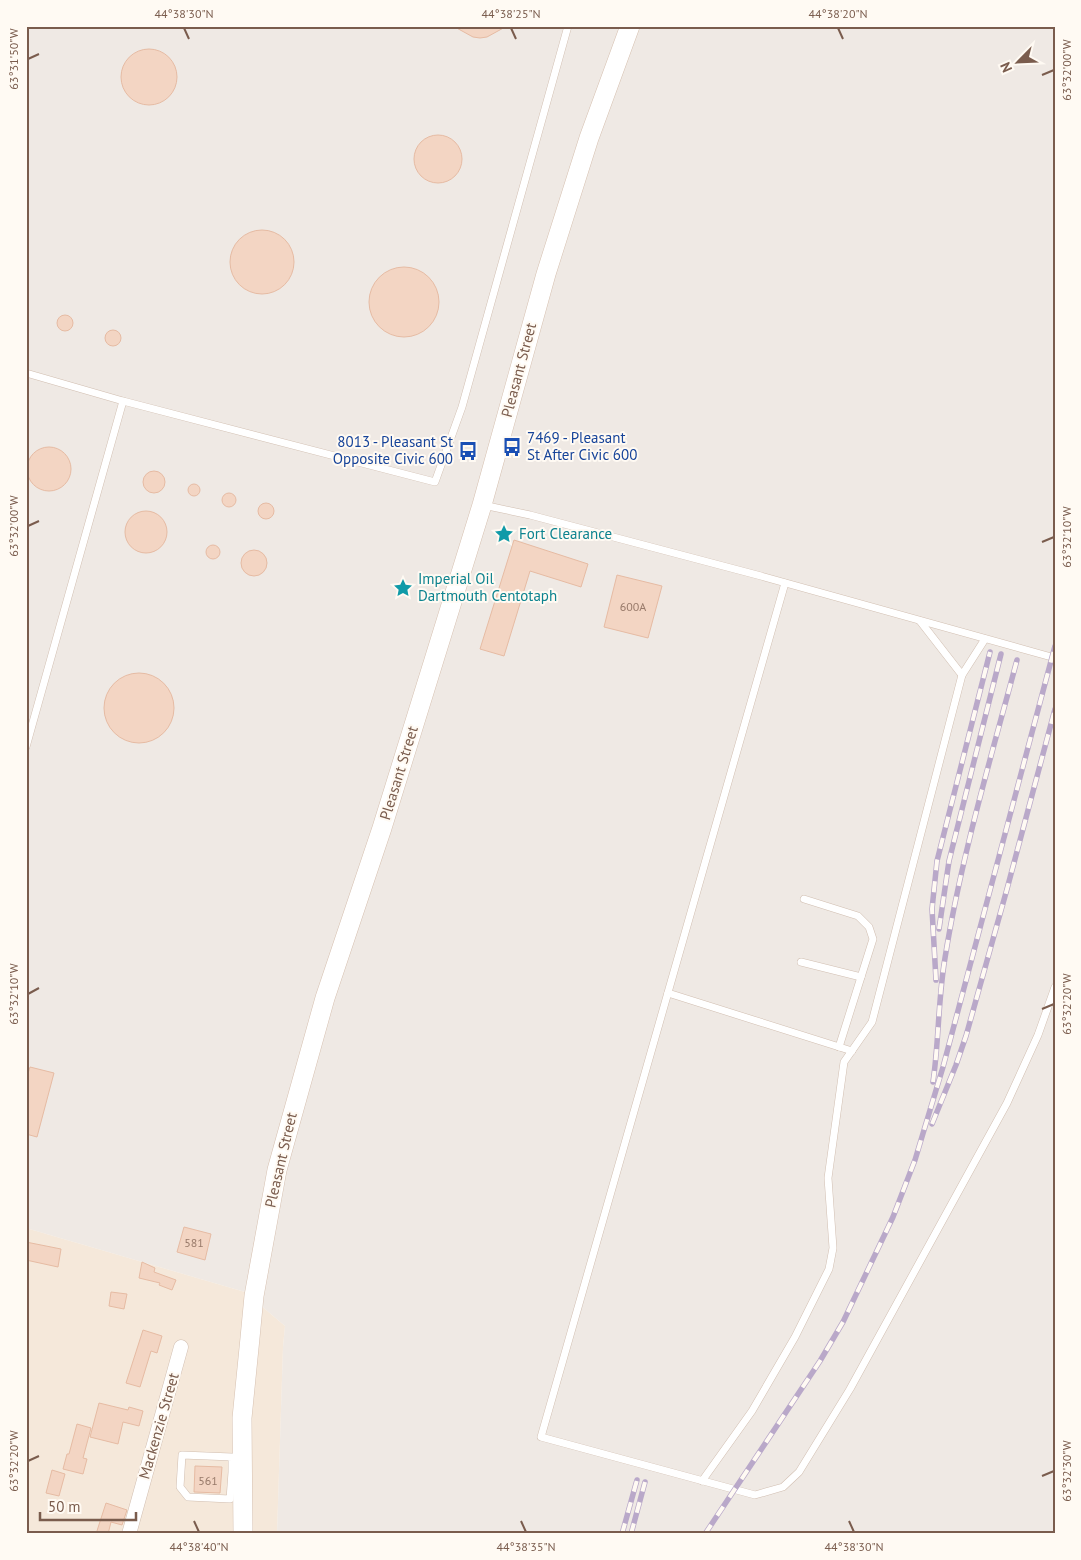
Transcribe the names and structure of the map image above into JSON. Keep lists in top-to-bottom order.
{
  "streets": {
    "main road": ["Pleasant Street"],
    "street": ["Mackenzie Street"]
  },
  "places": {
    "bus stop": ["7469 - Pleasant St After Civic 600", "8013 - Pleasant St Opposite Civic 600"],
    "place": ["Fort Clearance", "Imperial Oil Dartmouth Centotaph"]
  },
  "house_numbers": ["600A", "581", "561"],
  "scale_bar": "50 m",
  "north": "bottom left",
  "coordinates": [
    "44°38'30\"N",
    "44°38'25\"N",
    "44°38'20\"N",
    "63°31'50\"W",
    "63°32'00\"W",
    "63°32'10\"W",
    "63°32'20\"W",
    "63°32'30\"W",
    "44°38'40\"N",
    "44°38'35\"N"
  ]
}
